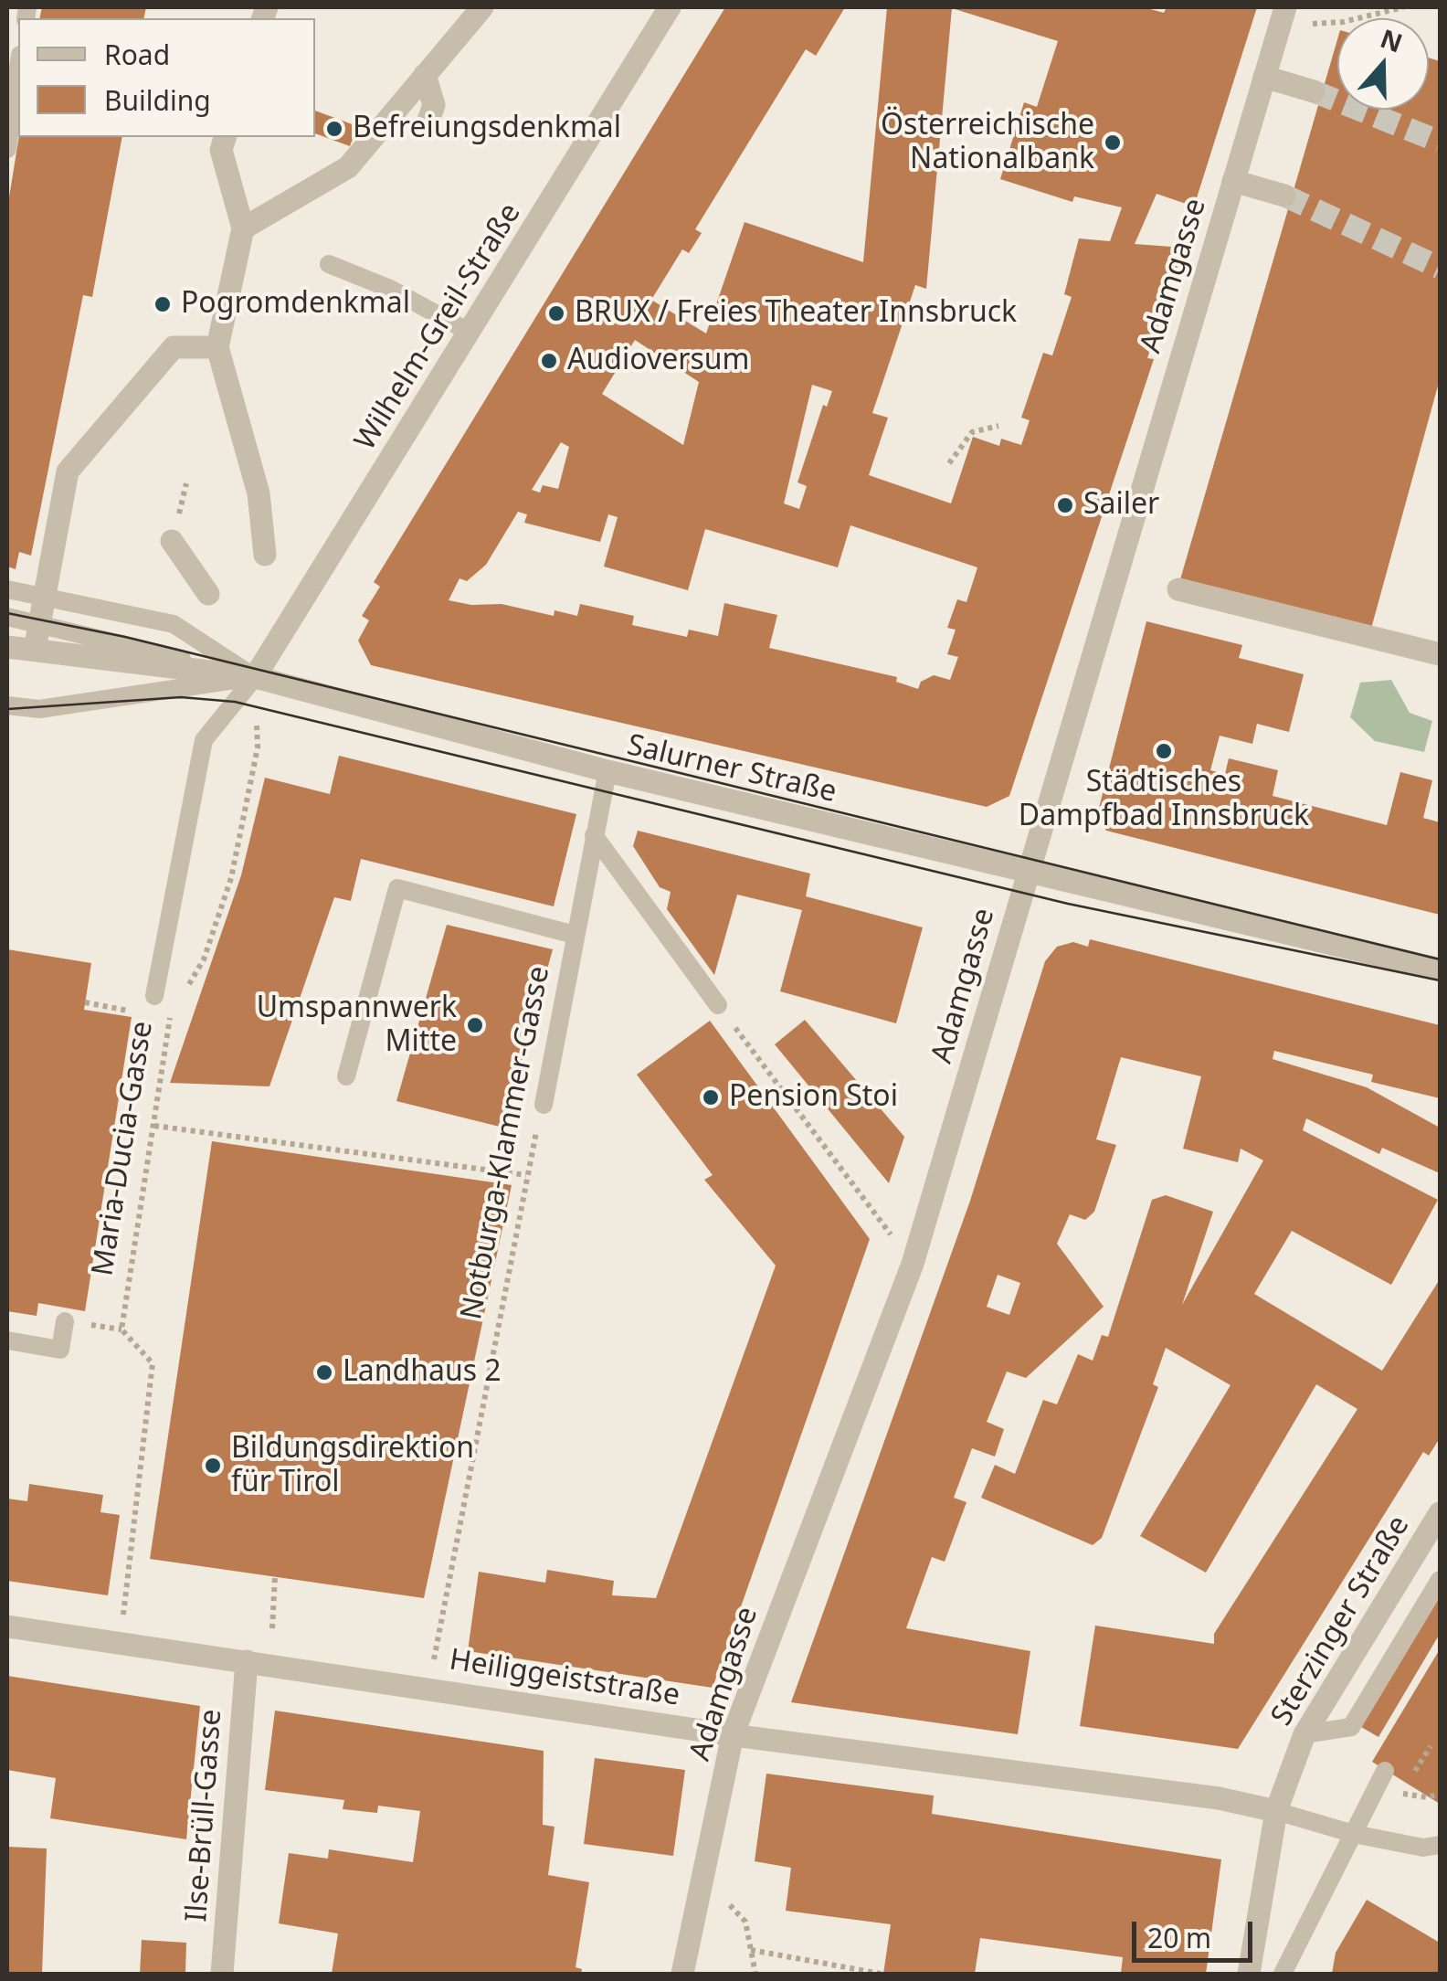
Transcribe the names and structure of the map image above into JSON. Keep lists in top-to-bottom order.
{
  "streets": {
    "street": [
      "Adamgasse",
      "Wilhelm-Greil-Straße",
      "Salurner Straße",
      "Sterzinger Straße",
      "Heiliggeiststraße",
      "Ilse-Brüll-Gasse"
    ],
    "lane": ["Notburga-Klammer-Gasse", "Maria-Ducia-Gasse"]
  },
  "crossings": [
    ["Adamgasse", "Salurner Straße"],
    ["Adamgasse", "Heiliggeiststraße"],
    ["Wilhelm-Greil-Straße", "Salurner Straße"],
    ["Wilhelm-Greil-Straße", "Maria-Ducia-Gasse"],
    ["Salurner Straße", "Notburga-Klammer-Gasse"],
    ["Salurner Straße", "Maria-Ducia-Gasse"],
    ["Notburga-Klammer-Gasse", "Heiliggeiststraße"],
    ["Sterzinger Straße", "Heiliggeiststraße"],
    ["Heiliggeiststraße", "Ilse-Brüll-Gasse"]
  ],
  "places": [
    "Befreiungsdenkmal",
    "Österreichische Nationalbank",
    "Pogromdenkmal",
    "BRUX / Freies Theater Innsbruck",
    "Audioversum",
    "Sailer",
    "Städtisches Dampfbad Innsbruck",
    "Umspannwerk Mitte",
    "Pension Stoi",
    "Landhaus 2",
    "Bildungsdirektion für Tirol"
  ],
  "legend": ["Road", "Building"],
  "scale_bar": "20 m",
  "north": "top"
}
